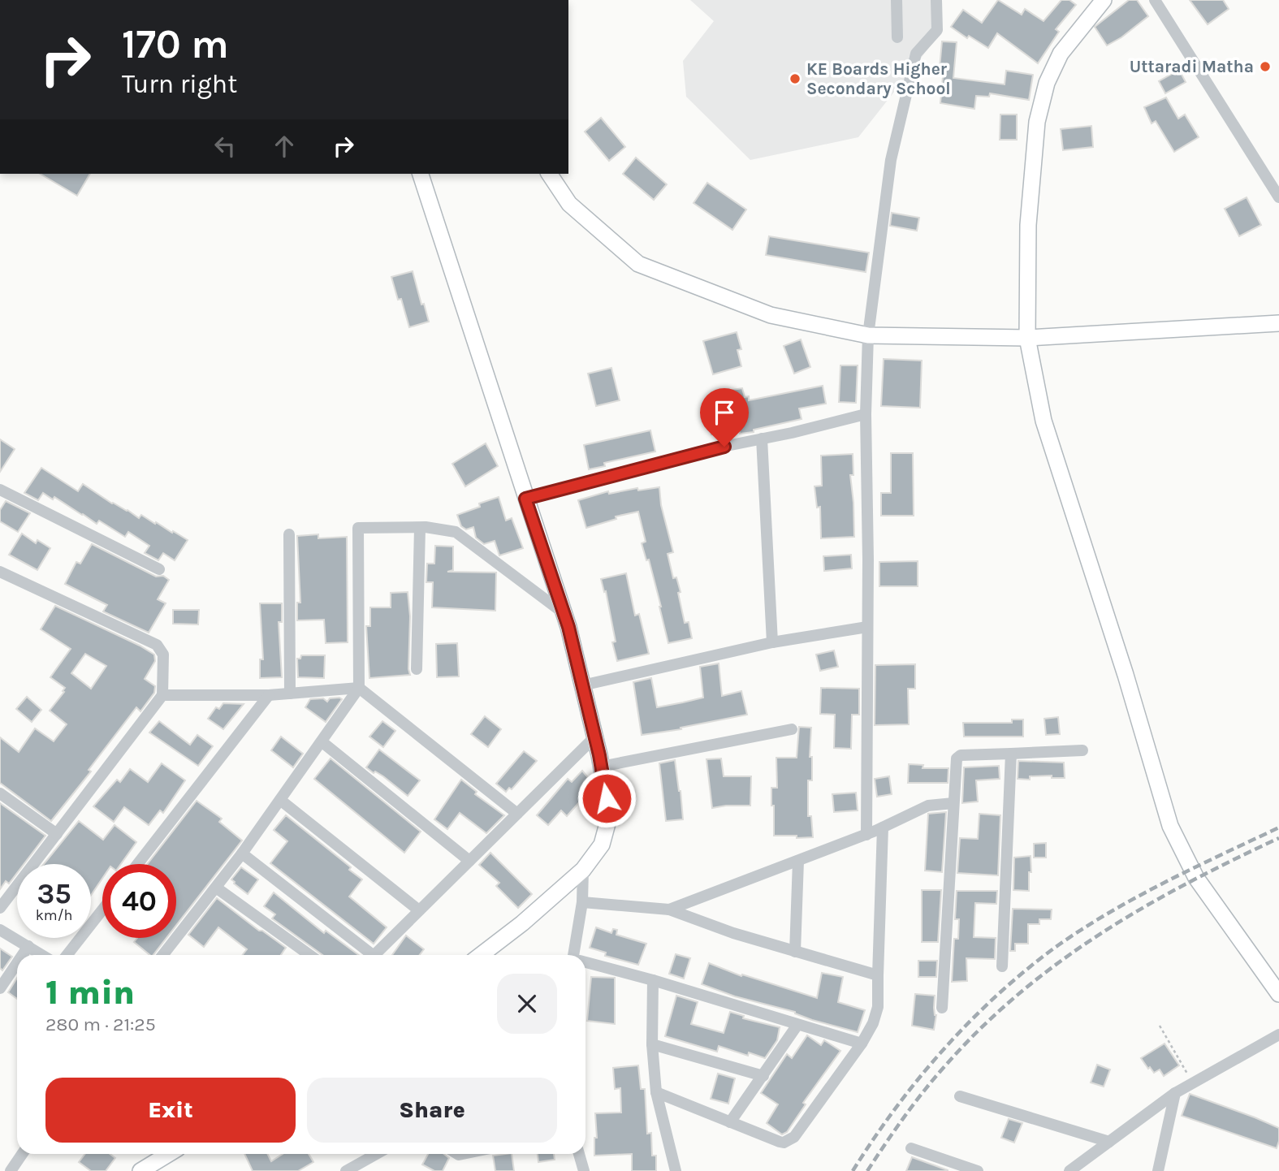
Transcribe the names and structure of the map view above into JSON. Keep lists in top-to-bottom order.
{
  "places": ["Uttaradi Matha", "KE Boards Higher Secondary School"],
  "page": {
    "turn": ["170 m", "Turn right"],
    "speed": "35 km/h",
    "limit": "40",
    "heading": ["1 min", "280 m · 21:25"],
    "buttons": ["Exit", "Share"]
  }
}
